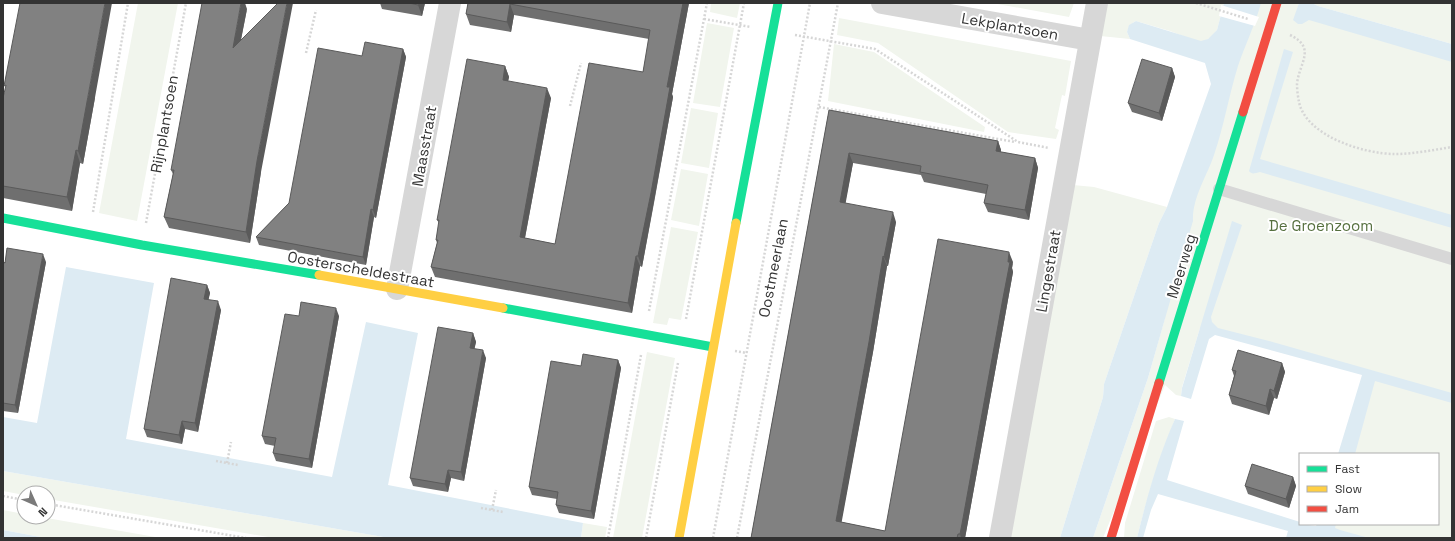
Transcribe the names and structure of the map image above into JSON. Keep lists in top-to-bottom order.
{
  "streets": {
    "street": [
      "Lekplantsoen",
      "Maasstraat",
      "Meerweg",
      "Oosterscheldestraat",
      "Lingestraat"
    ],
    "path": ["Rijnplantsoen", "Oostmeerlaan"]
  },
  "crossings": [
    ["Lekplantsoen", "Lingestraat"],
    ["Rijnplantsoen", "Oosterscheldestraat"],
    ["Maasstraat", "Oosterscheldestraat"]
  ],
  "parks": ["De Groenzoom"],
  "legend": ["Fast", "Slow", "Jam"],
  "north": "bottom right"
}
